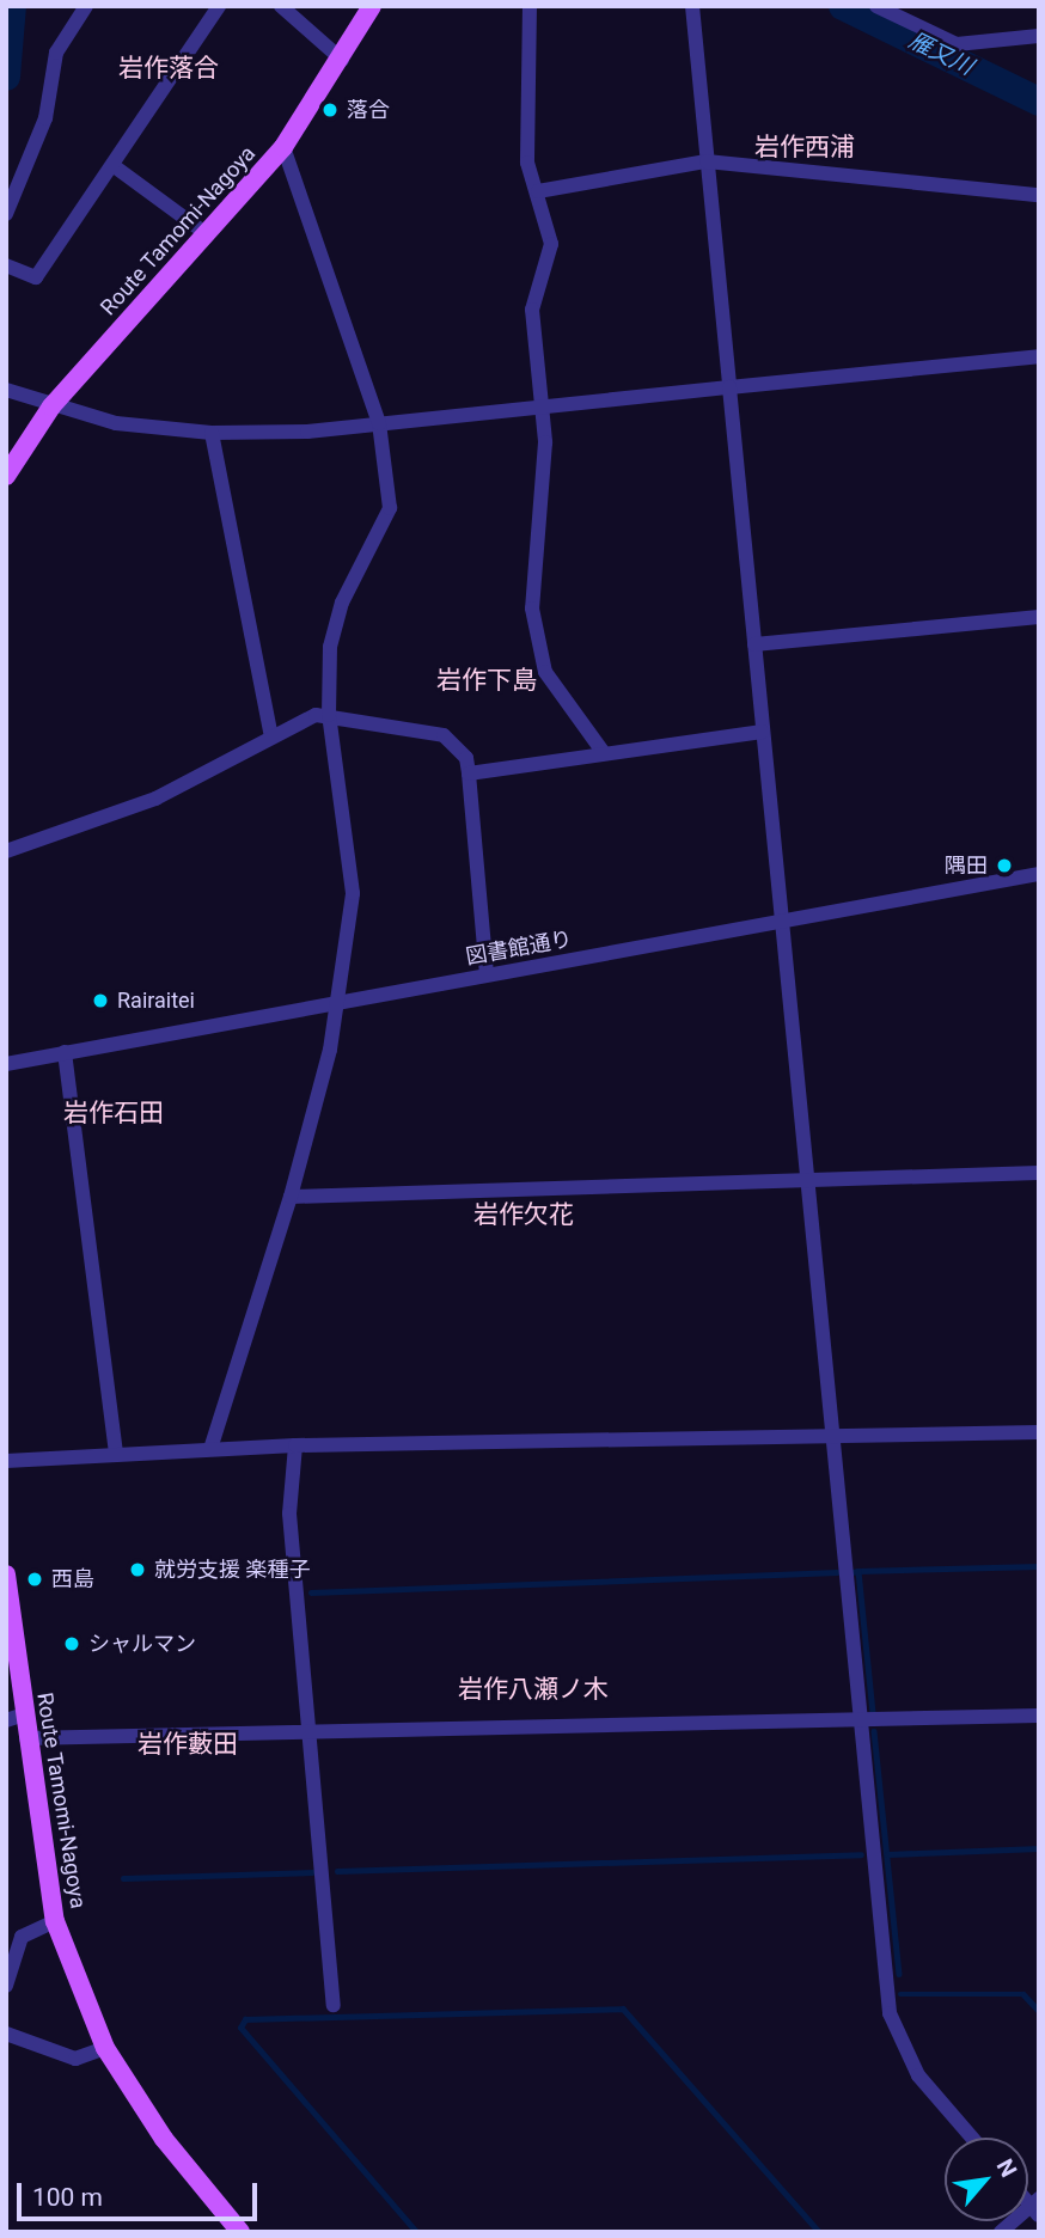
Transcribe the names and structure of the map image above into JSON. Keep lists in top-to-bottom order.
{
  "streets": {
    "main road": ["Route Tamomi-Nagoya"],
    "street": ["図書館通り"]
  },
  "districts": [
    "岩作落合",
    "岩作西浦",
    "岩作下島",
    "岩作石田",
    "岩作欠花",
    "岩作八瀬ノ木",
    "岩作藪田"
  ],
  "water": ["雁又川"],
  "places": [
    "落合",
    "隅田",
    "Rairaitei",
    "就労支援 楽種子",
    "西島",
    "シャルマン"
  ],
  "scale_bar": "100 m",
  "north": "top right"
}
